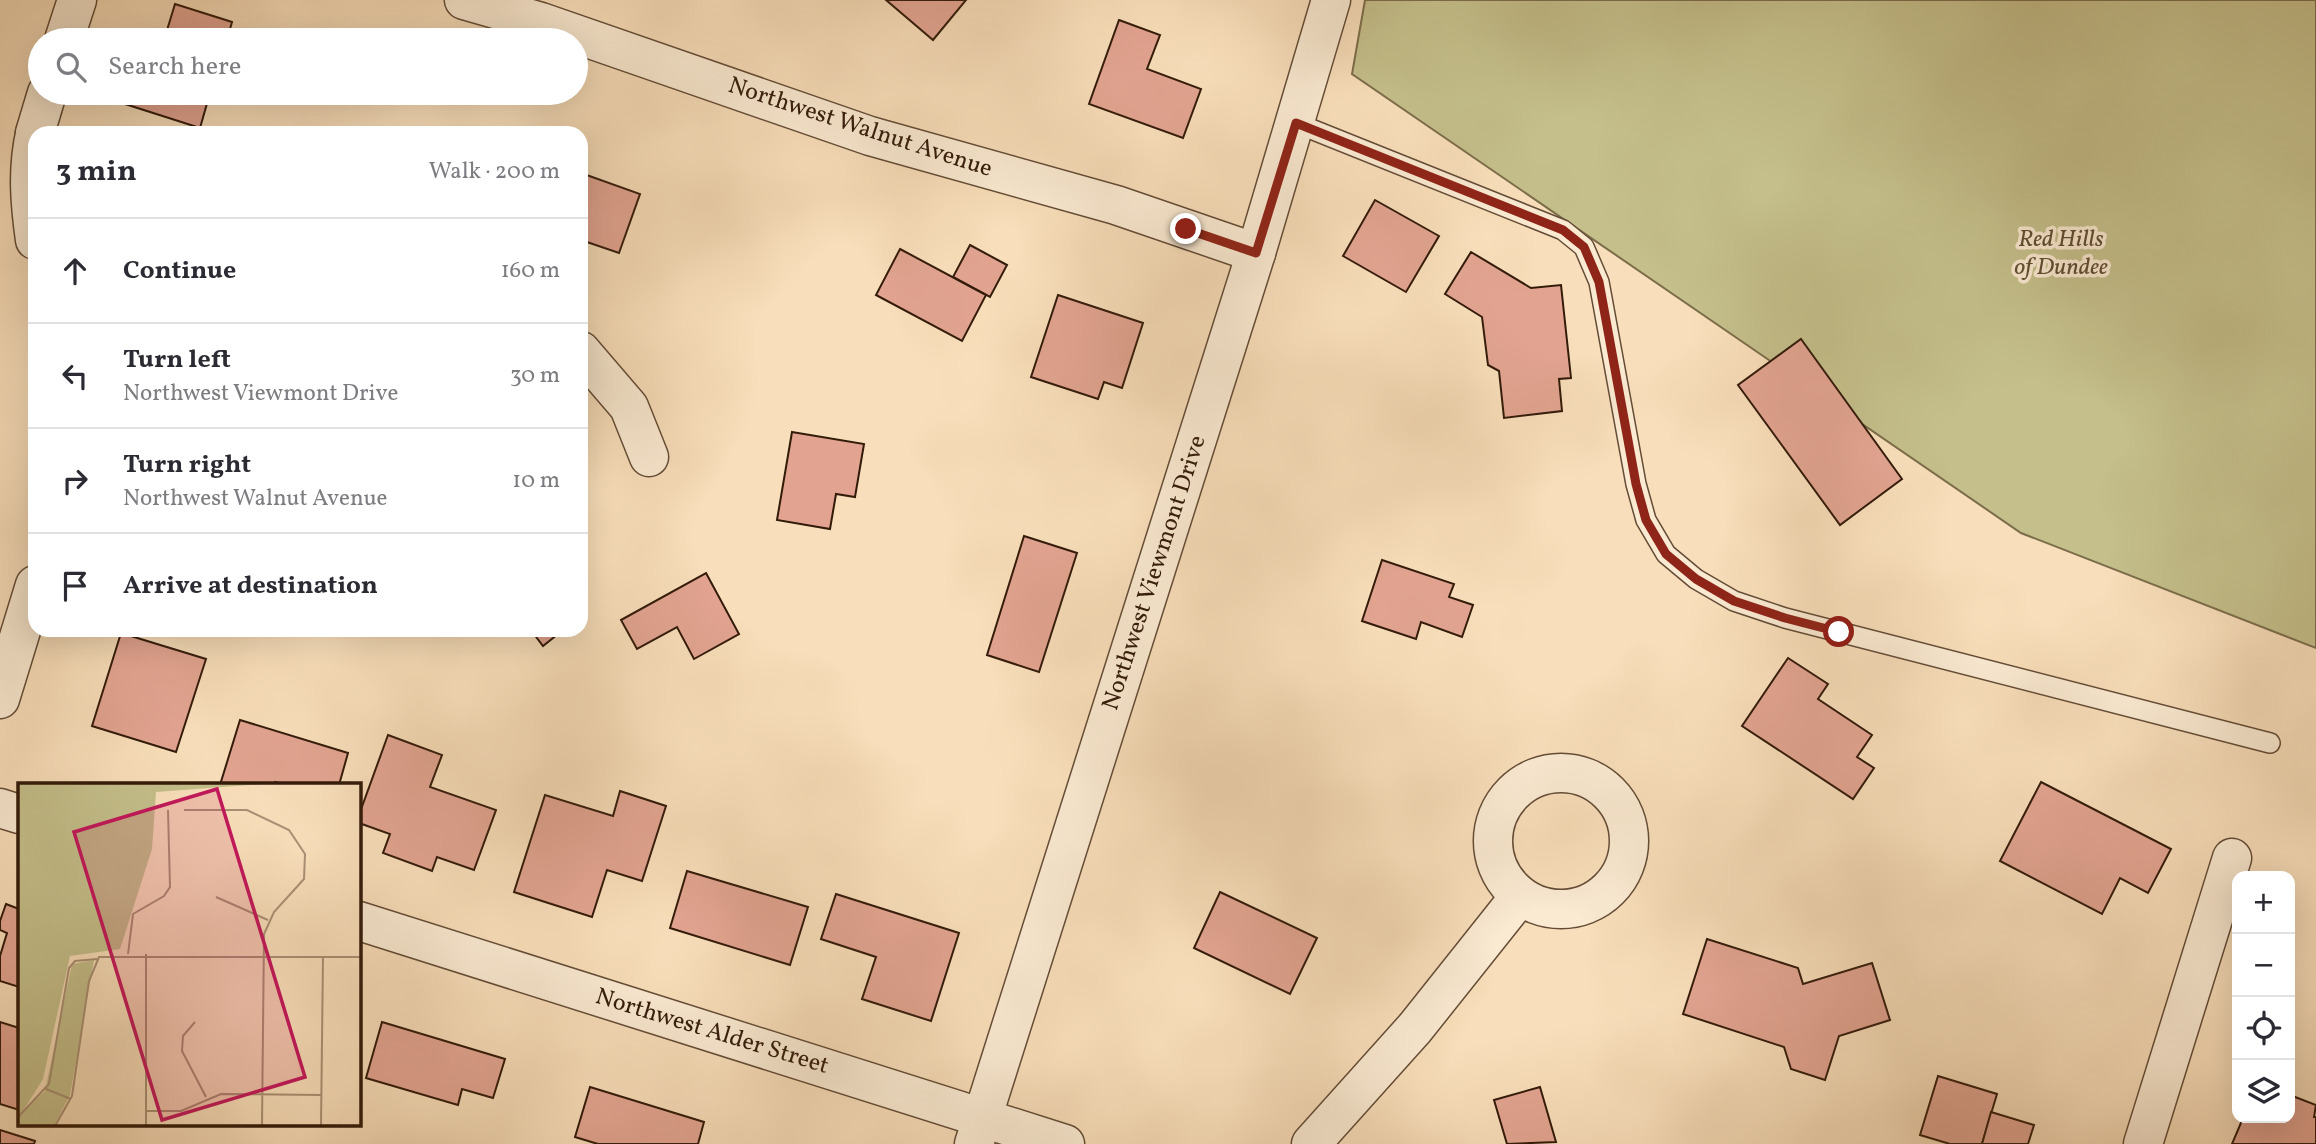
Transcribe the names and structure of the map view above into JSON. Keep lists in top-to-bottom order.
{
  "streets": {
    "street": ["Northwest Walnut Avenue", "Northwest Viewmont Drive", "Northwest Alder Street"]
  },
  "crossings": [
    ["Northwest Walnut Avenue", "Northwest Viewmont Drive"],
    ["Northwest Viewmont Drive", "Northwest Alder Street"]
  ],
  "parks": ["Red Hills of Dundee"],
  "page": {
    "search": "Search here",
    "heading": ["3 min", "Walk · 200 m"],
    "list": [
      ["Continue", "160 m"],
      ["Turn left", "Northwest Viewmont Drive", "30 m"],
      ["Turn right", "Northwest Walnut Avenue", "10 m"],
      "Arrive at destination"
    ],
    "map_buttons": ["+", "−"]
  }
}
